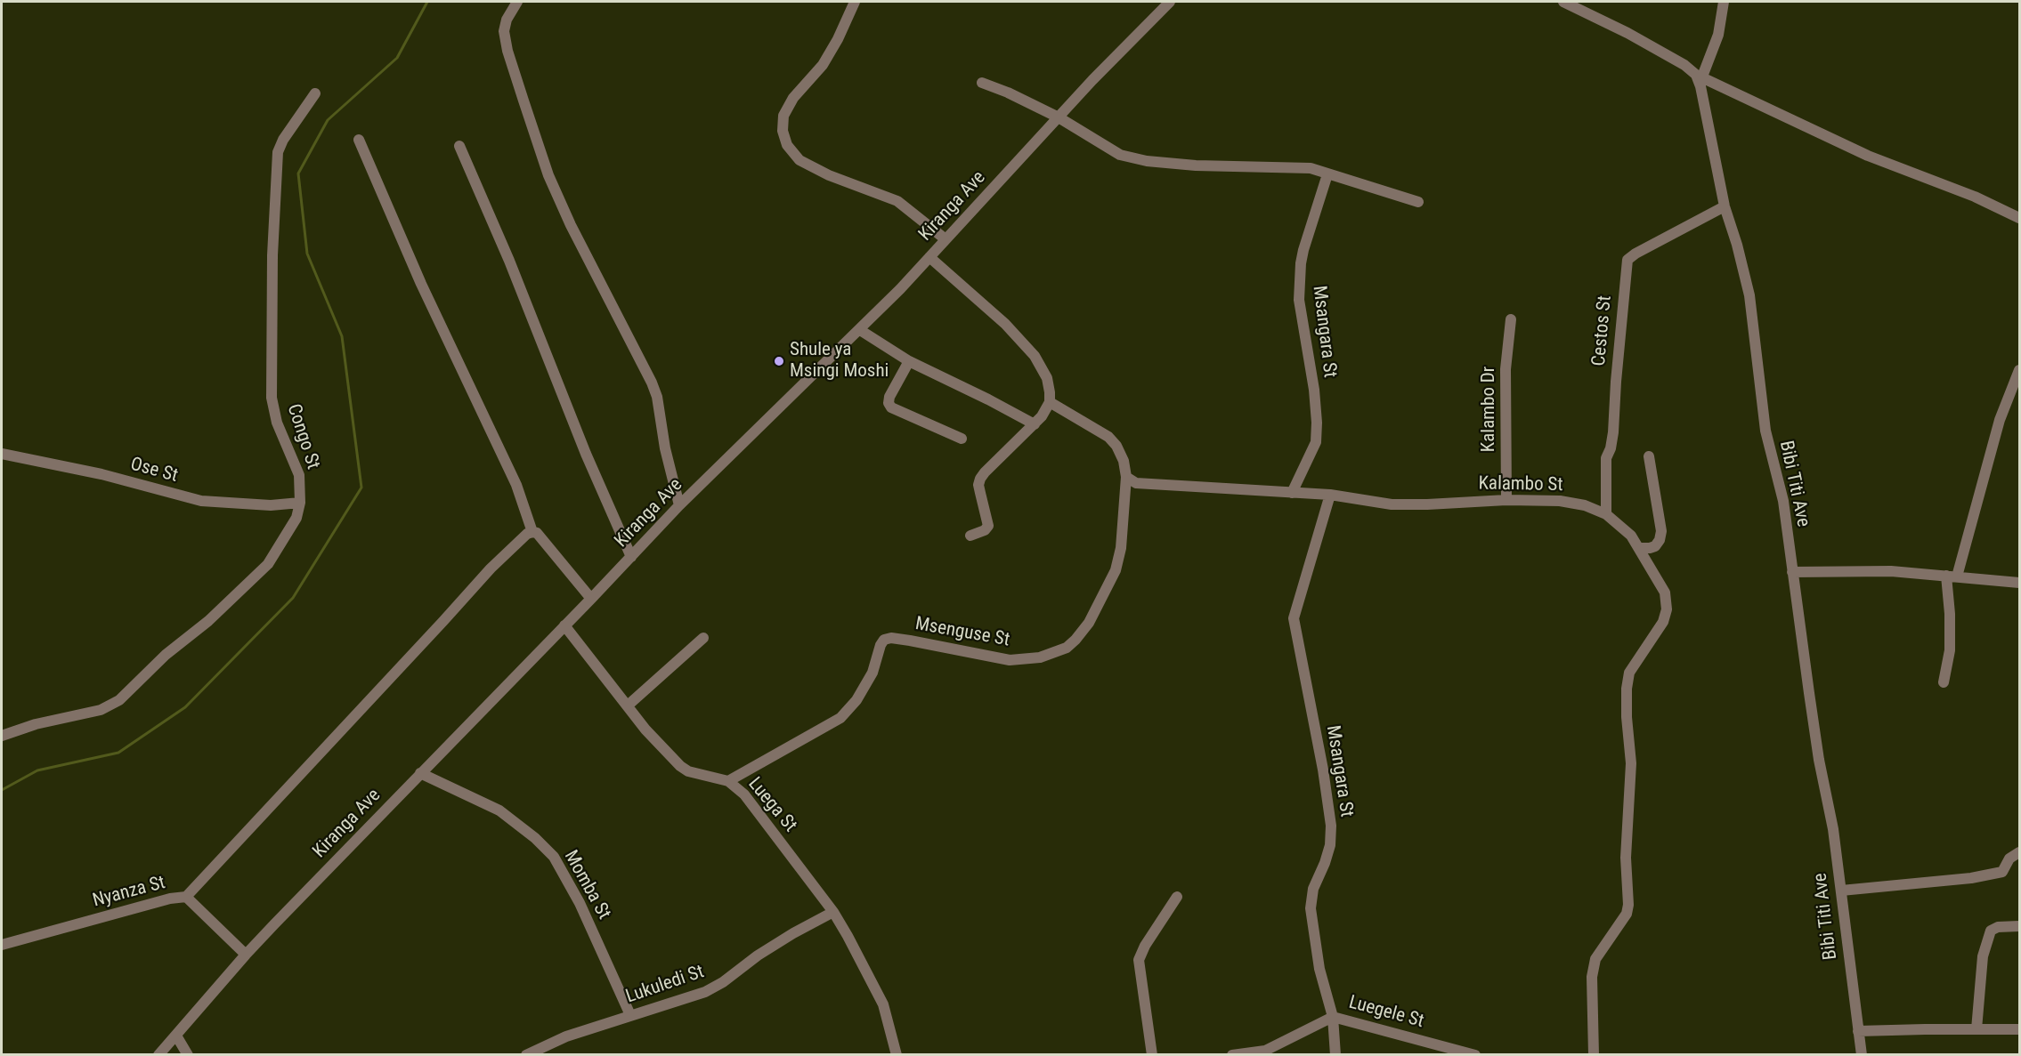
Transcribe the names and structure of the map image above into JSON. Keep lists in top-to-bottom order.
{
  "streets": {
    "street": [
      "Kiranga Ave",
      "Cestos St",
      "Msangara St",
      "Kalambo Dr",
      "Congo St",
      "Ose St",
      "Bibi Titi Ave",
      "Kalambo St",
      "Msenguse St",
      "Luega St",
      "Momba St",
      "Nyanza St",
      "Lukuledi St",
      "Luegele St"
    ]
  },
  "crossings": [
    ["Kiranga Ave", "Luega St"],
    ["Kiranga Ave", "Momba St"],
    ["Kiranga Ave", "Nyanza St"],
    ["Cestos St", "Bibi Titi Ave"],
    ["Cestos St", "Kalambo St"],
    ["Msangara St", "Kalambo St"],
    ["Msangara St", "Luegele St"],
    ["Kalambo Dr", "Kalambo St"],
    ["Congo St", "Ose St"],
    ["Kalambo St", "Msenguse St"],
    ["Msenguse St", "Luega St"],
    ["Luega St", "Lukuledi St"],
    ["Momba St", "Lukuledi St"]
  ],
  "places": ["Shule ya Msingi Moshi"]
}
